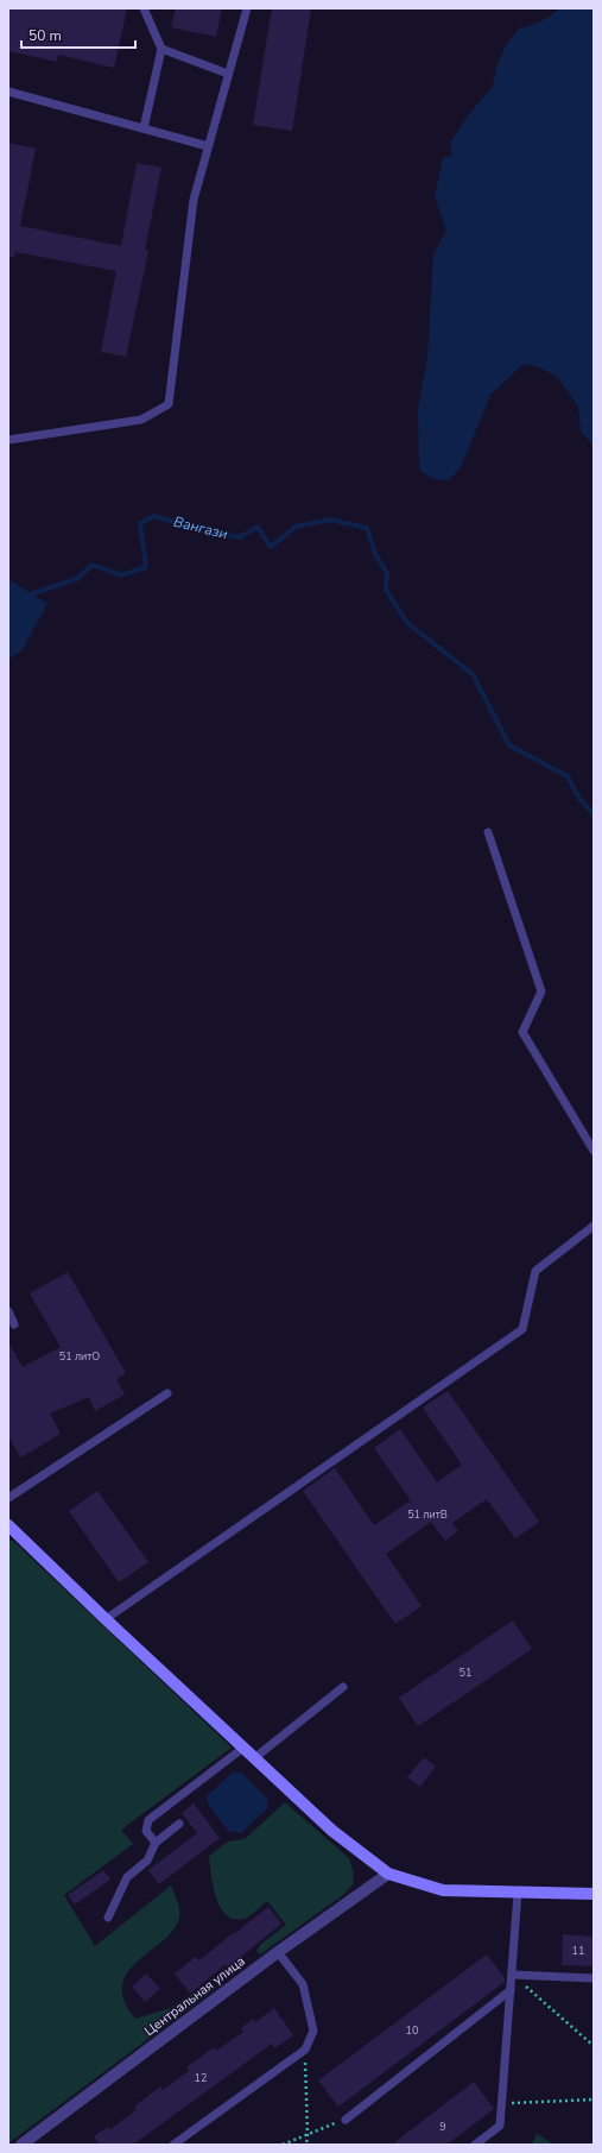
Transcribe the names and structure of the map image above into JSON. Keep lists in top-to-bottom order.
{
  "streets": {
    "street": ["Центральная улица"]
  },
  "water": ["Вангази"],
  "house_numbers": [
    "51 литО",
    "51 литВ",
    "51",
    "11",
    "10",
    "12",
    "9"
  ],
  "scale_bar": "50 m"
}
